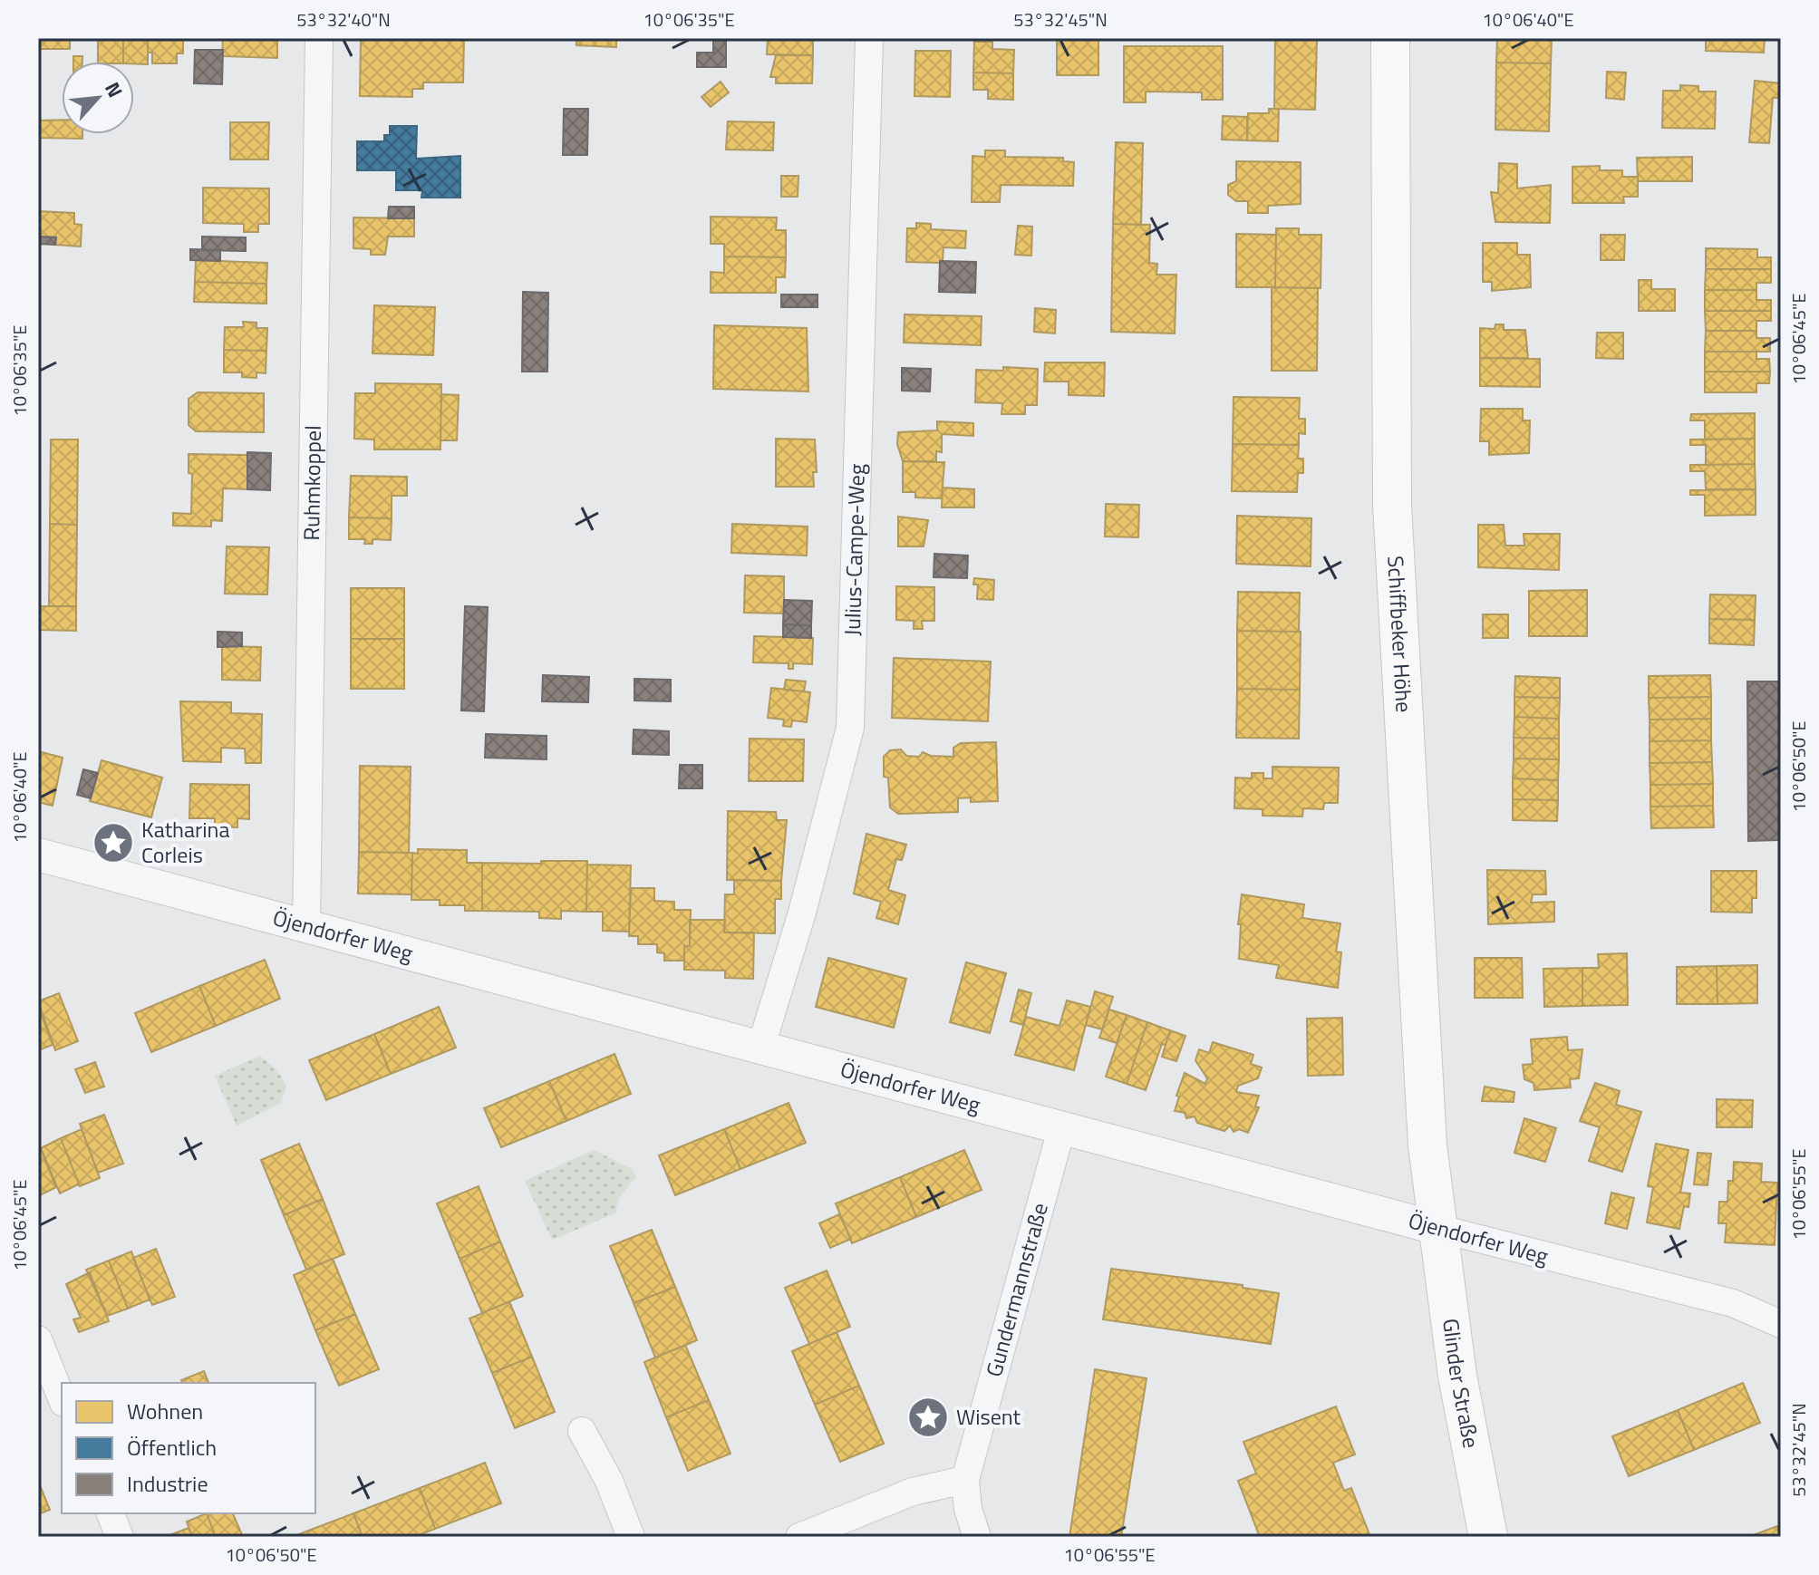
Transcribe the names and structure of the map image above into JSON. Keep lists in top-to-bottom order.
{
  "streets": {
    "main road": ["Schiffbeker Höhe", "Glinder Straße"],
    "street": [
      "Ruhmkoppel",
      "Julius-Campe-Weg",
      "Öjendorfer Weg",
      "Gundermannstraße"
    ]
  },
  "crossings": [
    ["Ruhmkoppel", "Öjendorfer Weg"],
    ["Julius-Campe-Weg", "Öjendorfer Weg"],
    ["Schiffbeker Höhe", "Öjendorfer Weg"],
    ["Schiffbeker Höhe", "Glinder Straße"],
    ["Öjendorfer Weg", "Gundermannstraße"],
    ["Öjendorfer Weg", "Glinder Straße"]
  ],
  "places": {
    "place": ["Katharina Corleis", "Wisent"]
  },
  "legend": ["Wohnen", "Öffentlich", "Industrie"],
  "north": "top right",
  "coordinates": [
    "53°32'40\"N",
    "10°06'35\"E",
    "53°32'45\"N",
    "10°06'40\"E",
    "10°06'45\"E",
    "10°06'50\"E",
    "10°06'55\"E"
  ]
}
